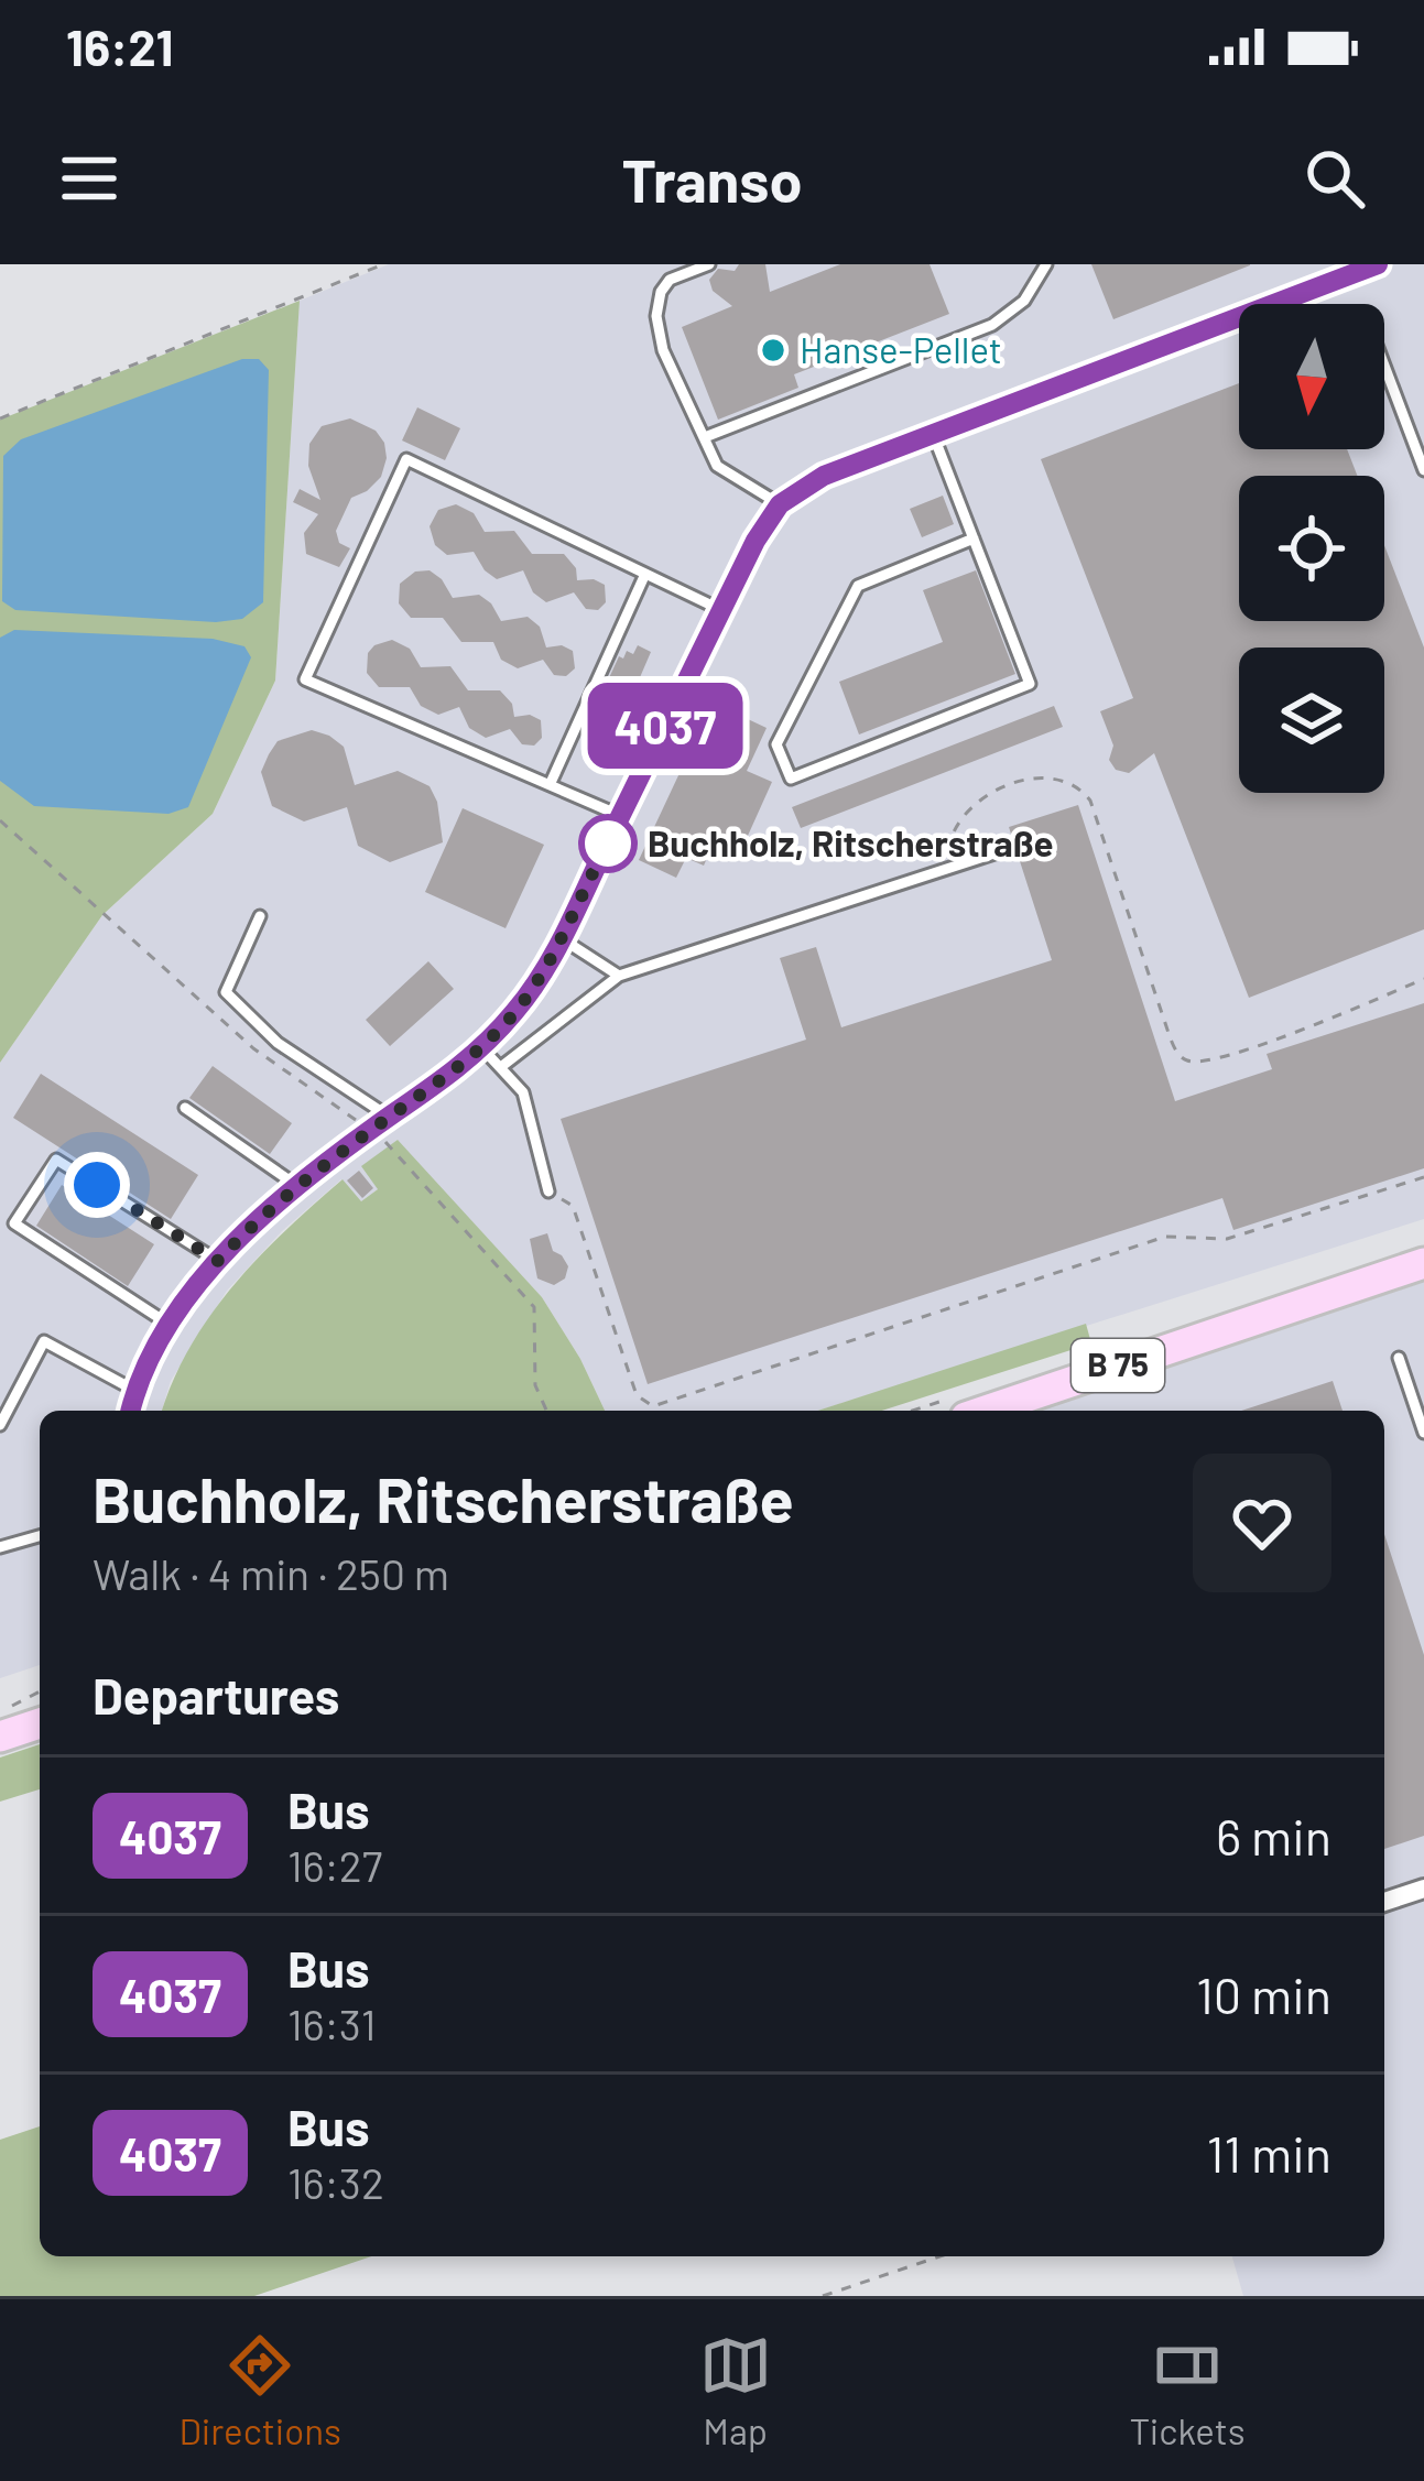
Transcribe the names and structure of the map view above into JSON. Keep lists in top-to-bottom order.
{
  "streets": {
    "main road": ["B 75"]
  },
  "places": ["Hanse-Pellet", "Buchholz, Ritscherstraße"],
  "lines": ["bus line 4037"],
  "north": "bottom",
  "page": {
    "status": "16:21",
    "header": "Transo",
    "on_map": "4037",
    "heading": [
      ["Buchholz, Ritscherstraße", "Walk · 4 min · 250 m"],
      "Departures"
    ],
    "list": [
      {
        "mark": "4037",
        "name": "Bus",
        "note": "16:27",
        "value": "6 min"
      },
      {
        "mark": "4037",
        "name": "Bus",
        "note": "16:31",
        "value": "10 min"
      },
      {
        "mark": "4037",
        "name": "Bus",
        "note": "16:32",
        "value": "11 min"
      }
    ],
    "tabs": ["Directions", "Map", "Tickets"]
  }
}
